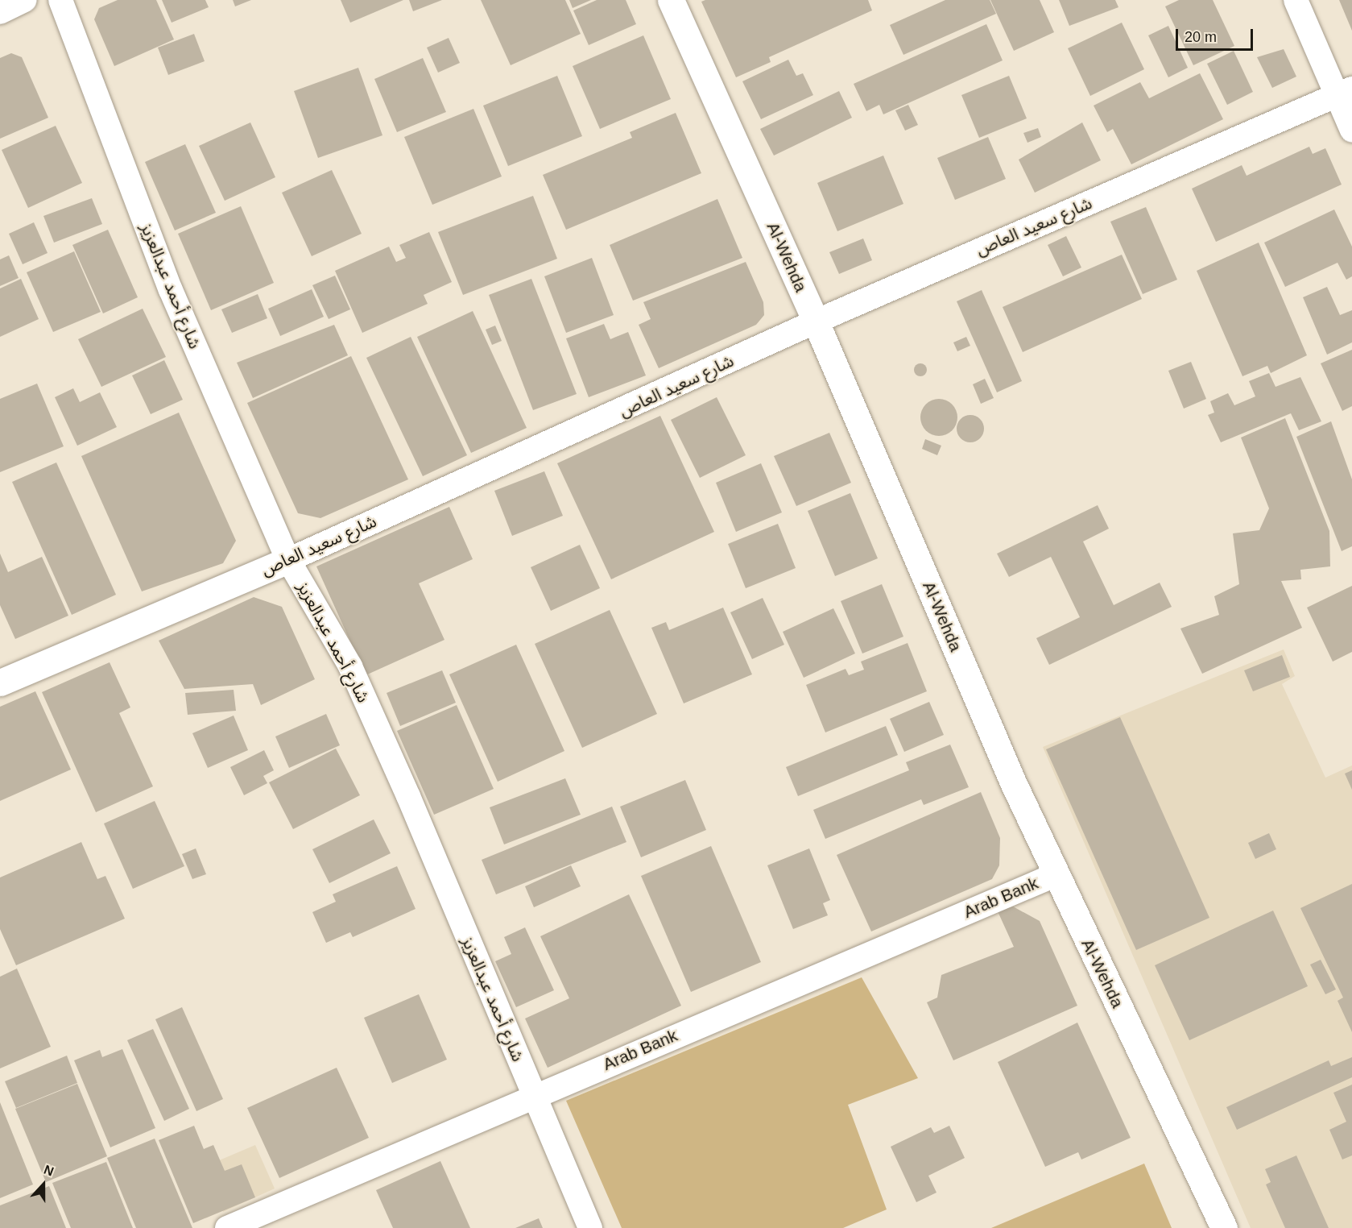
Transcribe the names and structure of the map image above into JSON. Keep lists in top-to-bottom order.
{
  "streets": {
    "main road": ["شارع سعيد العاص", "Al-Wehda"],
    "street": ["شارع أحمد عبدالعزيز", "Arab Bank"]
  },
  "crossings": [
    ["شارع سعيد العاص", "Al-Wehda"],
    ["شارع سعيد العاص", "شارع أحمد عبدالعزيز"],
    ["Al-Wehda", "Arab Bank"],
    ["شارع أحمد عبدالعزيز", "Arab Bank"]
  ],
  "scale_bar": "20 m",
  "north": "top"
}
